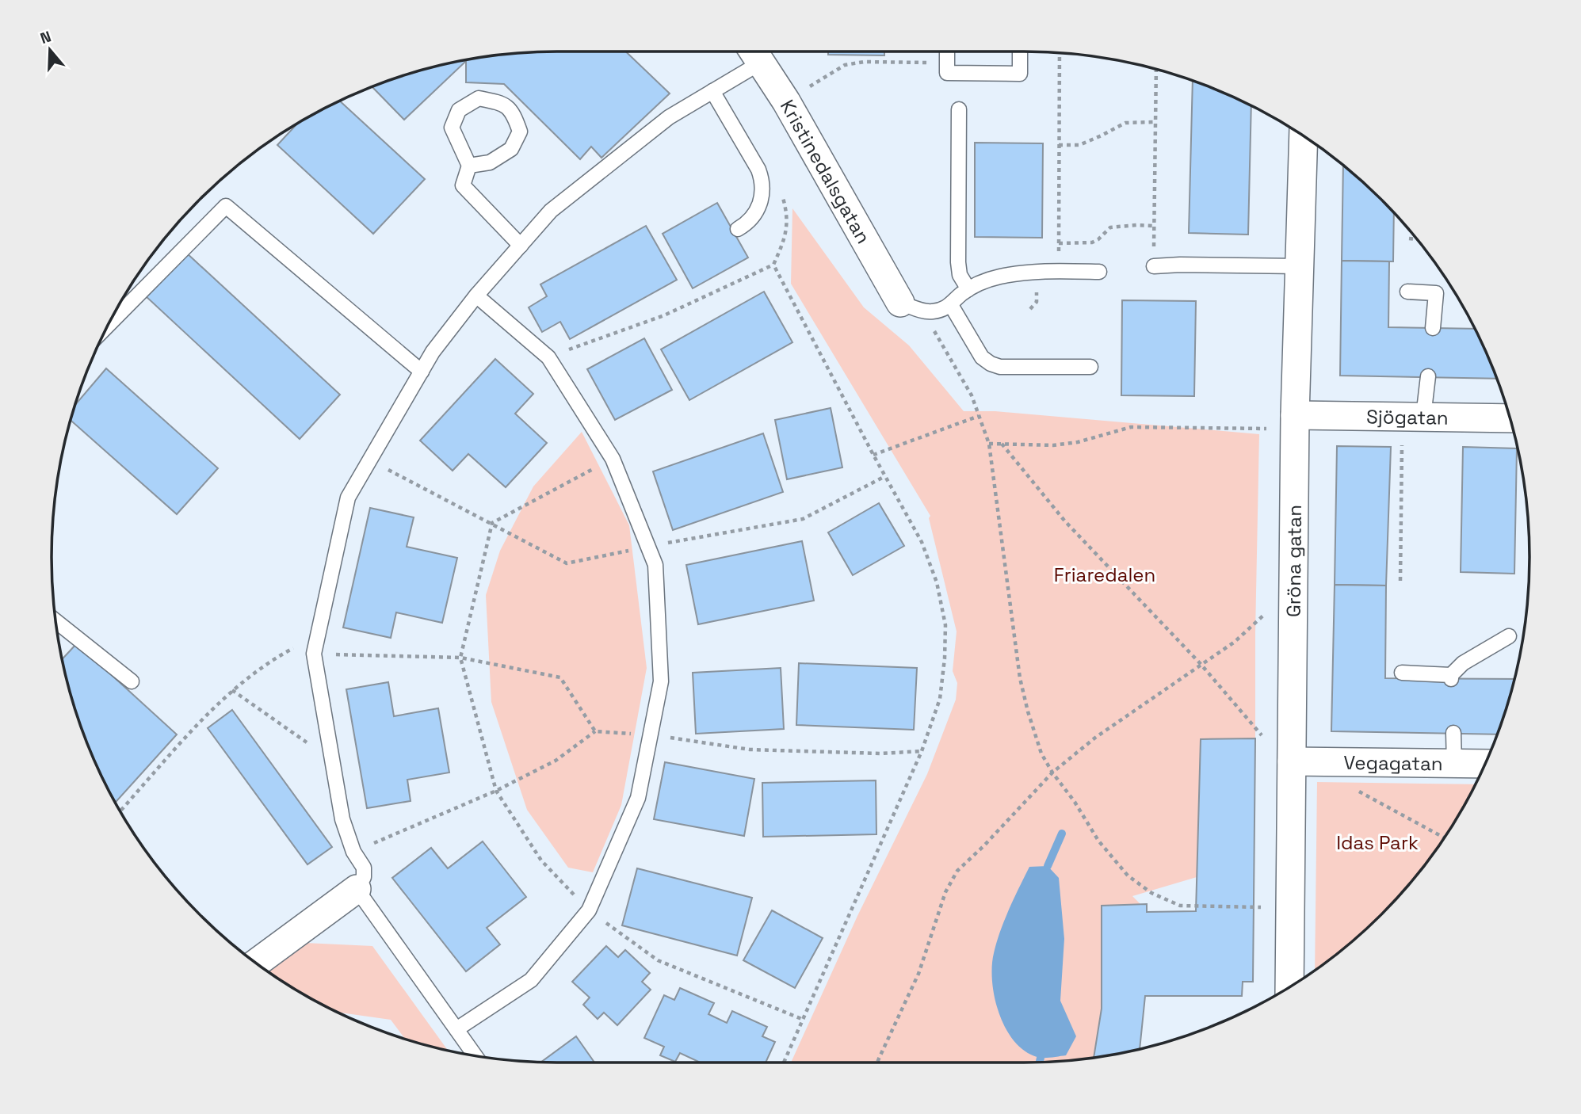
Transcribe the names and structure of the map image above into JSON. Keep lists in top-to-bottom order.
{
  "streets": {
    "street": [
      "Kristinedalsgatan",
      "Sjögatan",
      "Gröna gatan",
      "Vegagatan"
    ]
  },
  "crossings": [
    ["Sjögatan", "Gröna gatan"],
    ["Gröna gatan", "Vegagatan"]
  ],
  "parks": ["Friaredalen", "Idas Park"],
  "north": "top"
}
